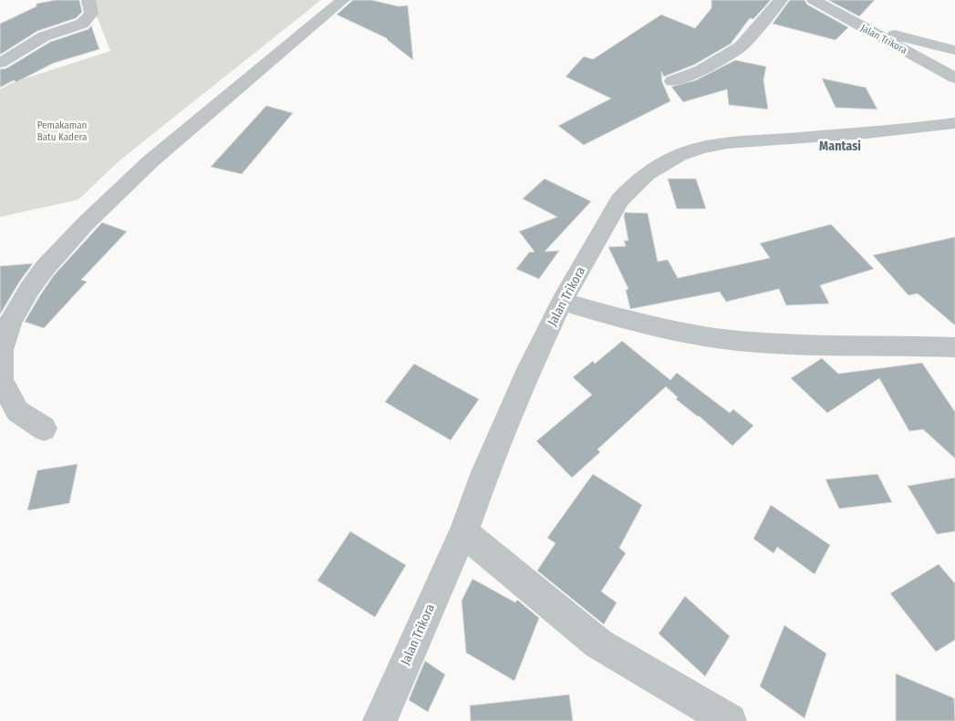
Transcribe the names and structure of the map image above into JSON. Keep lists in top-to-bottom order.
{
  "streets": {
    "street": ["Jalan Trikora"]
  },
  "districts": ["Mantasi"],
  "parks": ["Pemakaman Batu Kadera"]
}
